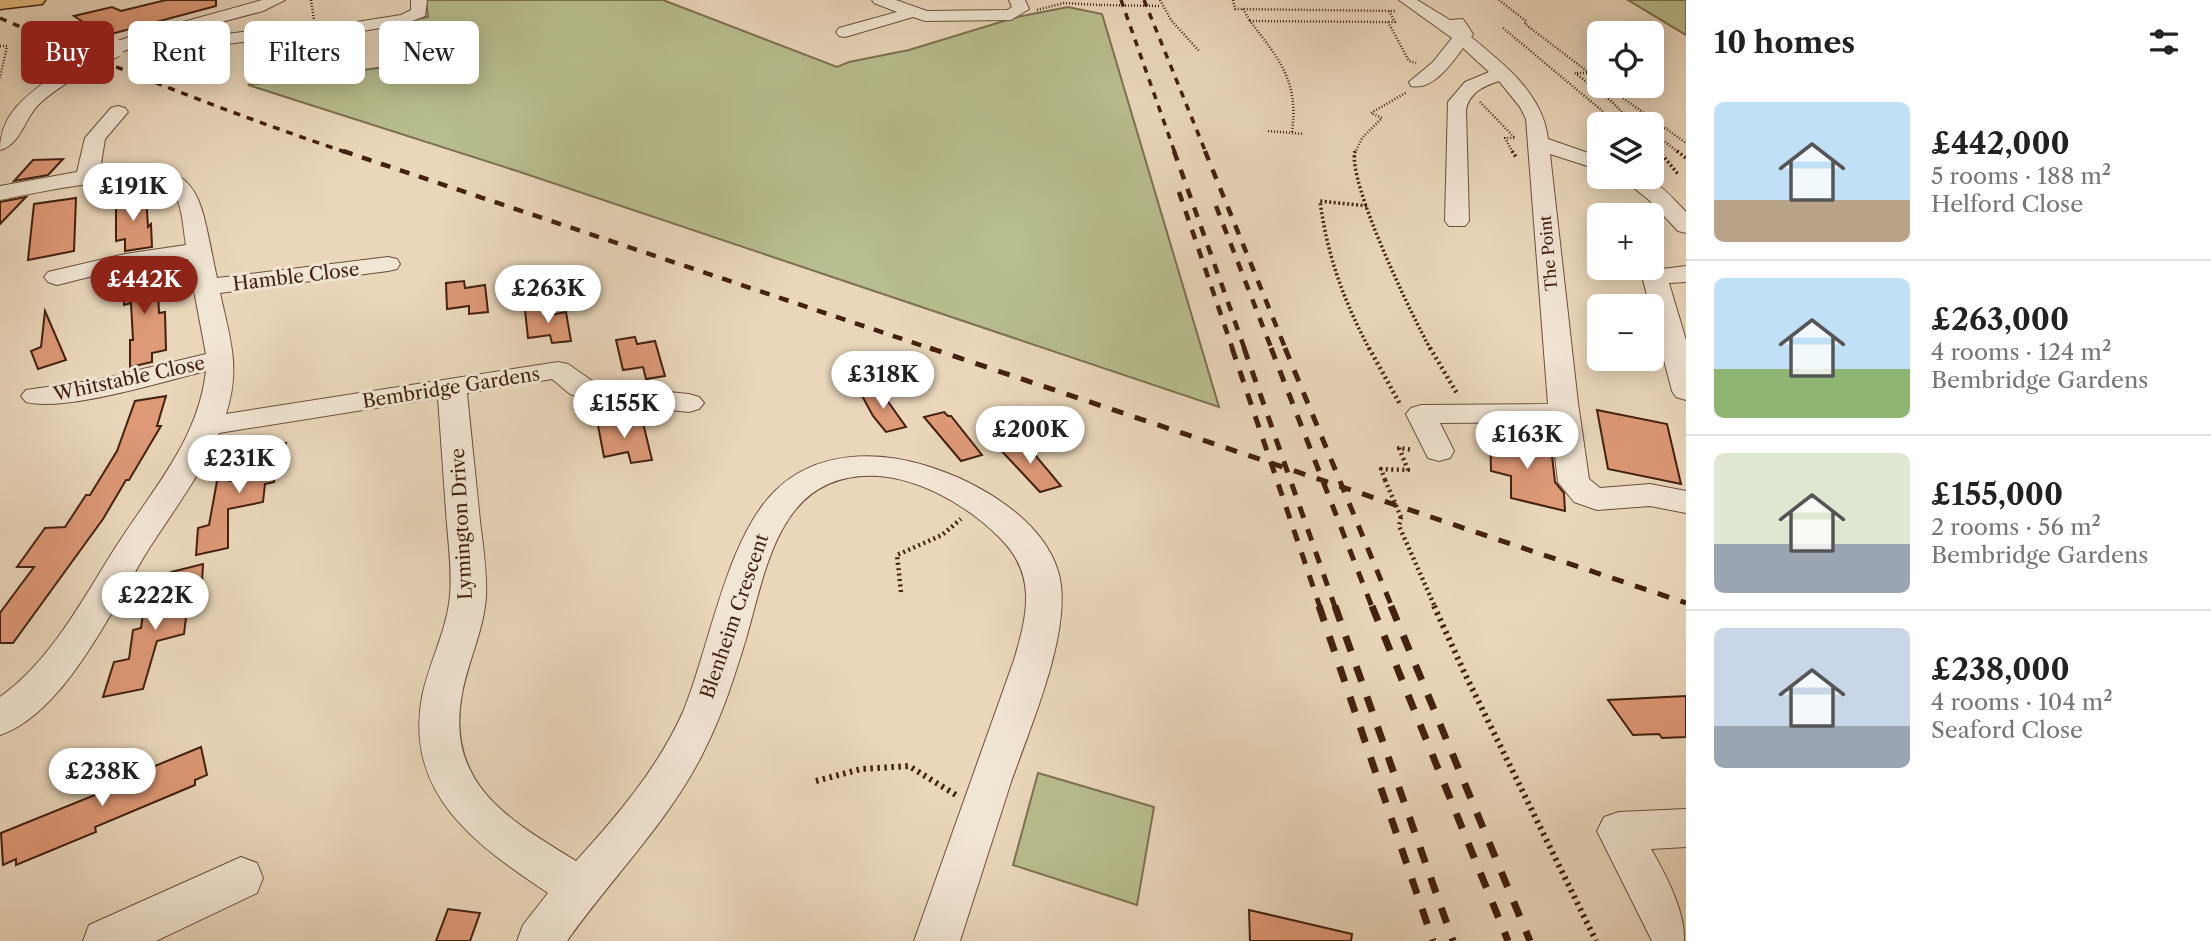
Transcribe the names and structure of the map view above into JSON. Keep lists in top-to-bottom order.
{
  "streets": {
    "street": [
      "The Point",
      "Hamble Close",
      "Whitstable Close",
      "Bembridge Gardens",
      "Lymington Drive",
      "Blenheim Crescent"
    ]
  },
  "crossings": [
    ["Bembridge Gardens", "Lymington Drive"],
    ["Lymington Drive", "Blenheim Crescent"]
  ],
  "page": {
    "heading": "10 homes",
    "map_buttons": ["+", "−"],
    "chip": [
      "Buy",
      "Rent",
      "Filters",
      "New"
    ],
    "list": [
      {
        "name": "£442,000",
        "note": "5 rooms · 188 m² · Helford Close"
      },
      {
        "name": "£263,000",
        "note": "4 rooms · 124 m² · Bembridge Gardens"
      },
      {
        "name": "£155,000",
        "note": "2 rooms · 56 m² · Bembridge Gardens"
      },
      {
        "name": "£238,000",
        "note": "4 rooms · 104 m² · Seaford Close"
      }
    ],
    "price": [
      "£191K",
      "£442K",
      "£263K",
      "£318K",
      "£155K",
      "£200K",
      "£163K",
      "£231K",
      "£222K",
      "£238K"
    ]
  }
}
